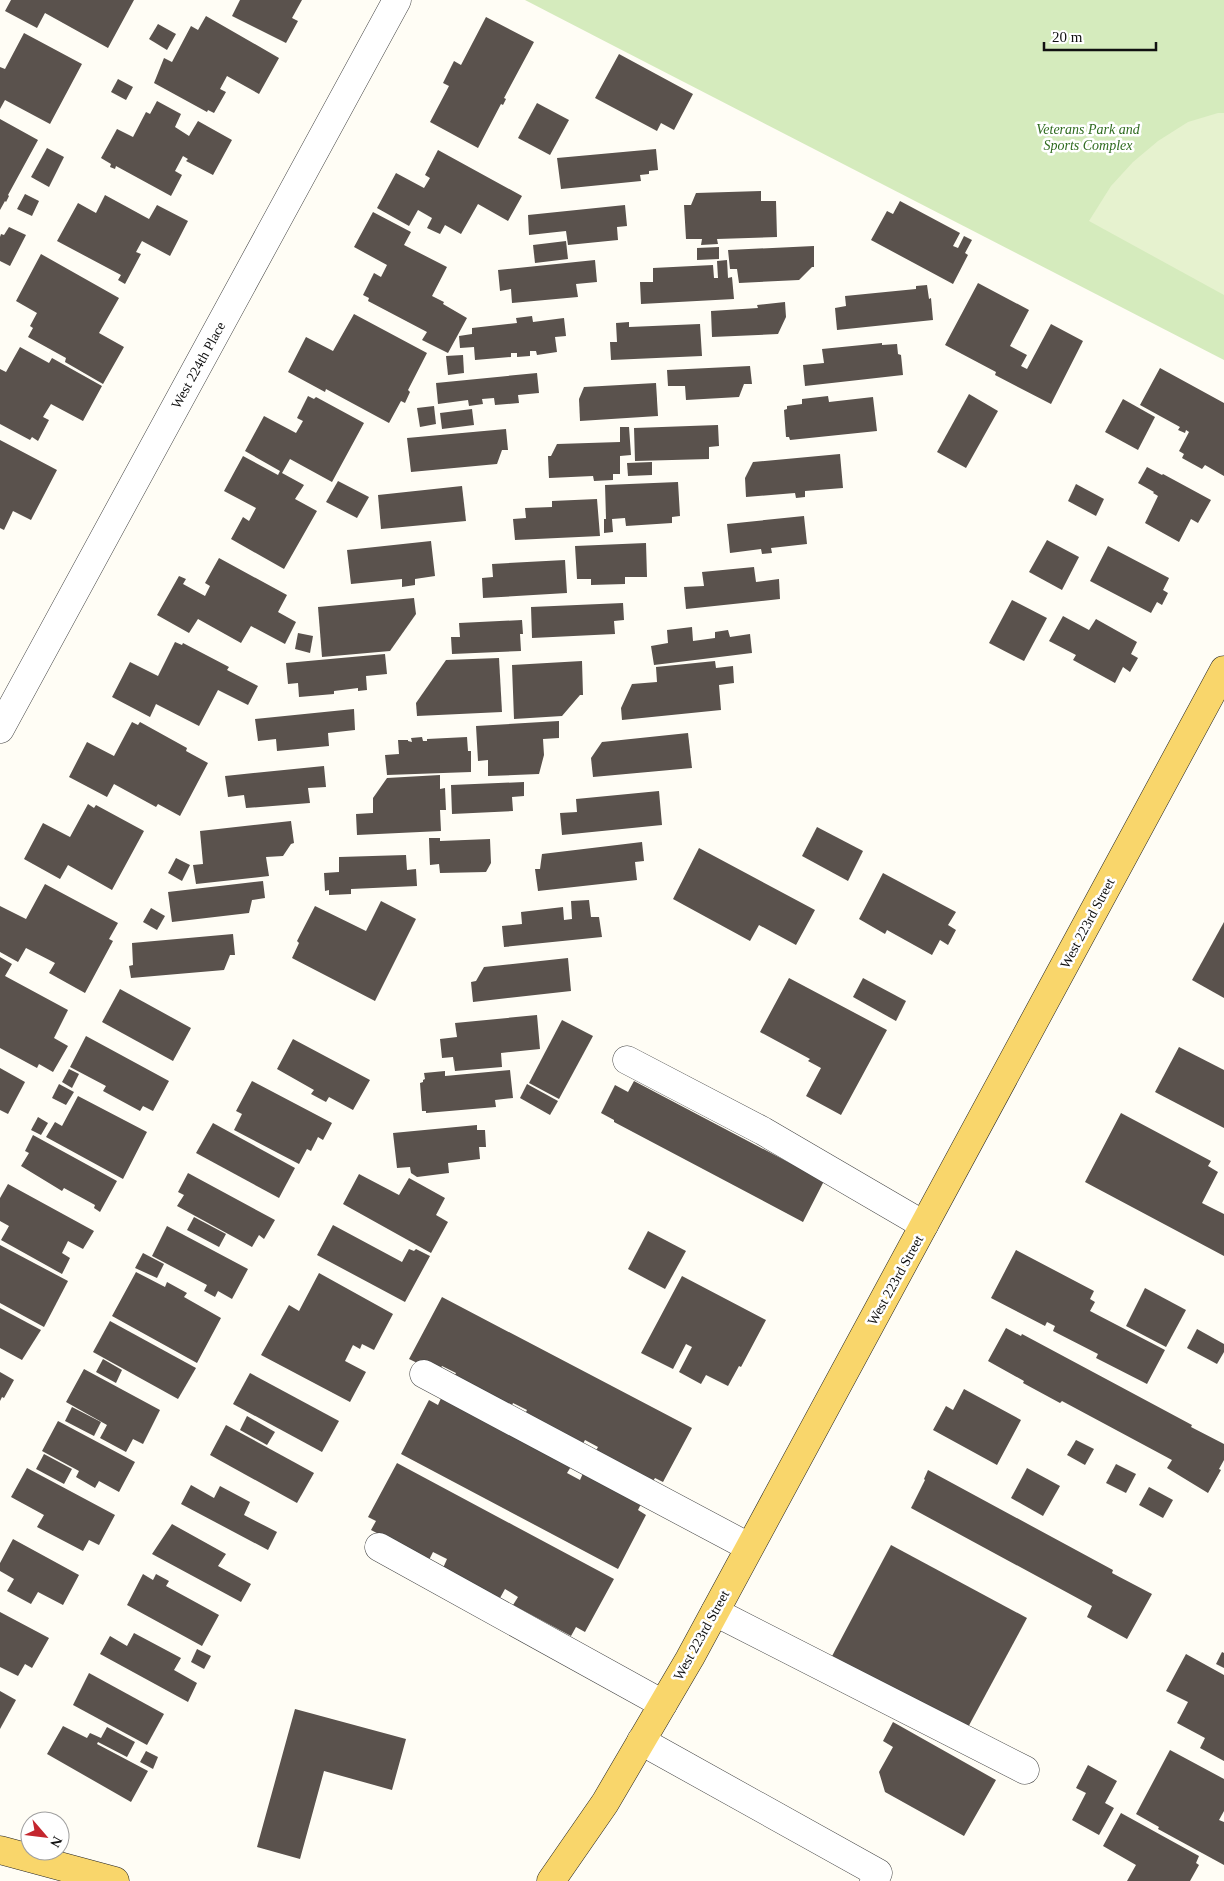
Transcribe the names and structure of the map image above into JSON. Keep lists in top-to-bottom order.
{
  "streets": {
    "main road": ["West 223rd Street"],
    "street": ["West 224th Place"]
  },
  "parks": ["Veterans Park and Sports Complex"],
  "scale_bar": "20 m",
  "north": "bottom right"
}
